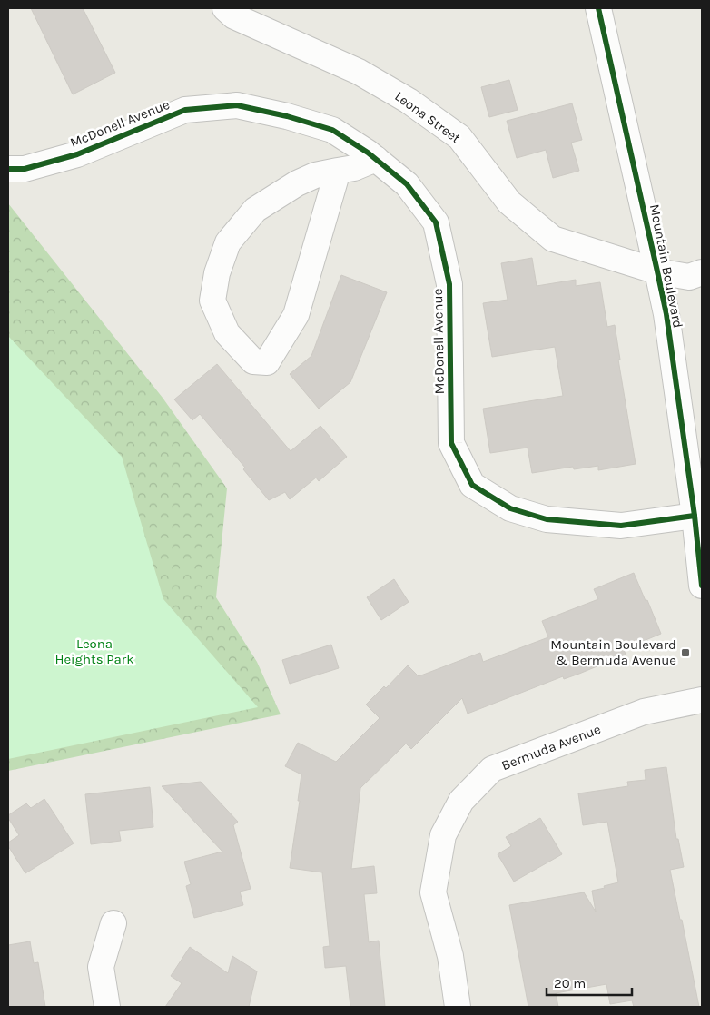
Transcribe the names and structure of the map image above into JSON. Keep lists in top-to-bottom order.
{
  "streets": {
    "street": [
      "Leona Street",
      "McDonell Avenue",
      "Mountain Boulevard",
      "Bermuda Avenue"
    ]
  },
  "crossings": [
    ["Leona Street", "Mountain Boulevard"],
    ["McDonell Avenue", "Mountain Boulevard"]
  ],
  "parks": ["Leona Heights Park"],
  "places": {
    "transit": ["Mountain Boulevard & Bermuda Avenue"]
  },
  "scale_bar": "20 m"
}
